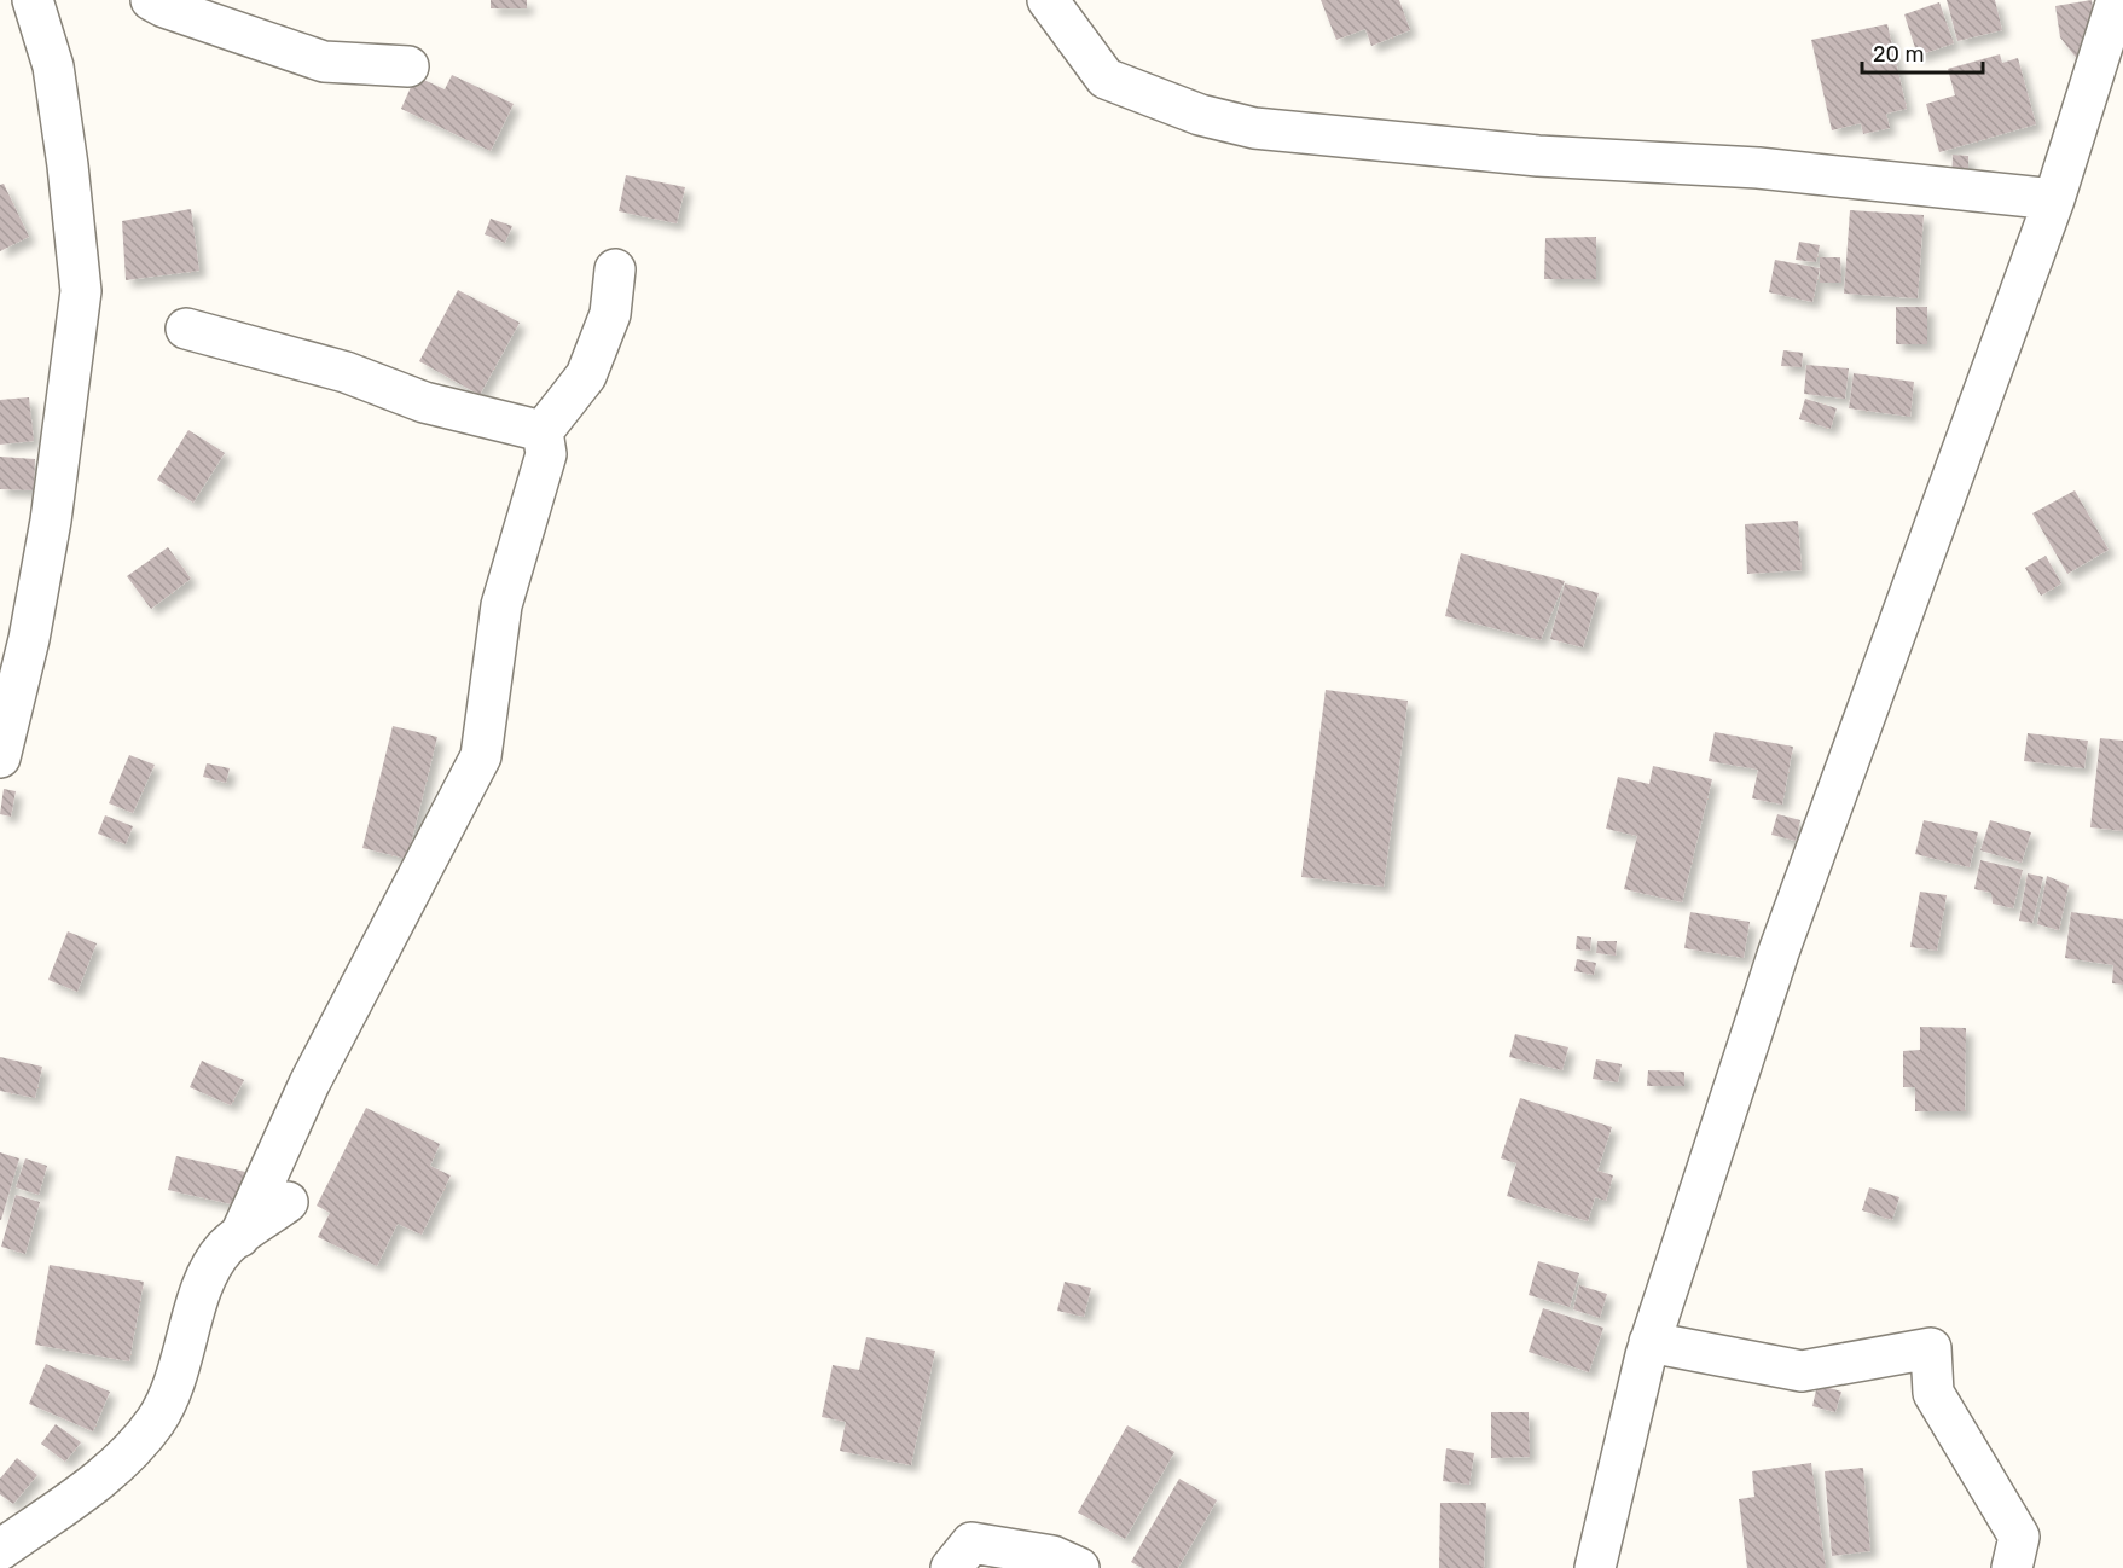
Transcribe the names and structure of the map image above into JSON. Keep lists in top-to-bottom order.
{
  "scale_bar": "20 m"
}
